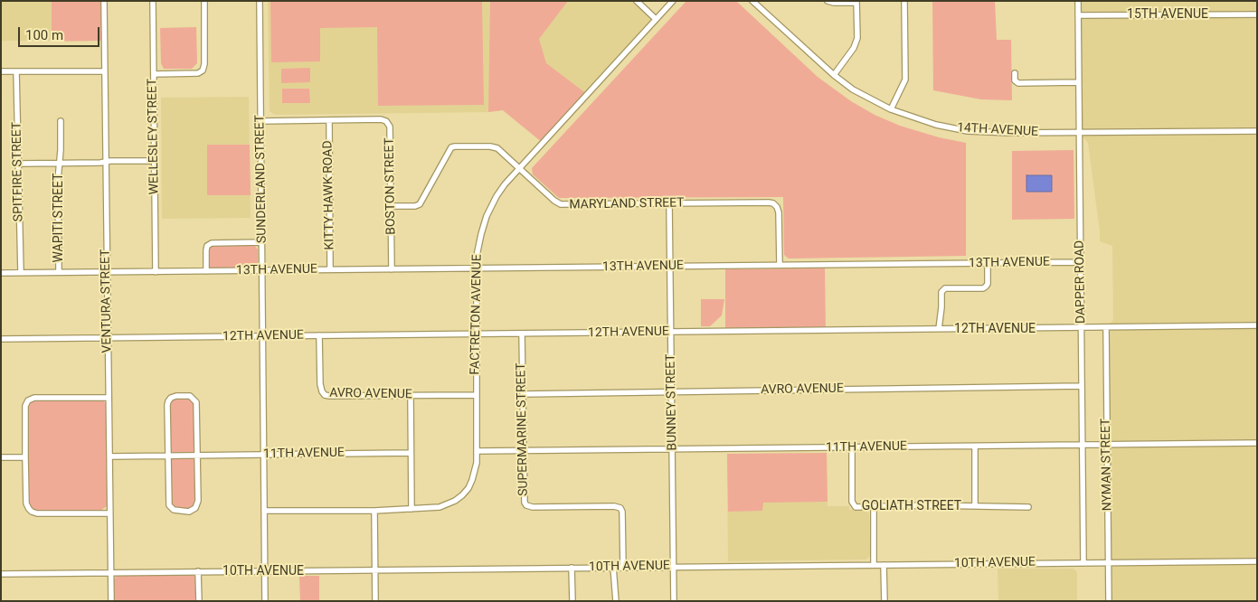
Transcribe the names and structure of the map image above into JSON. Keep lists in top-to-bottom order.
{
  "streets": {
    "street": [
      "15TH AVENUE",
      "14TH AVENUE",
      "WELLESLEY STREET",
      "SPITFIRE STREET",
      "SUNDERLAND STREET",
      "BOSTON STREET",
      "KITTY HAWK ROAD",
      "MARYLAND STREET",
      "WAPITI STREET",
      "13TH AVENUE",
      "DAPPER ROAD",
      "VENTURA STREET",
      "FACTRETON AVENUE",
      "12TH AVENUE",
      "AVRO AVENUE",
      "BUNNEY STREET",
      "SUPERMARINE STREET",
      "11TH AVENUE",
      "NYMAN STREET",
      "GOLIATH STREET",
      "10TH AVENUE"
    ]
  },
  "crossings": [
    ["15TH AVENUE", "DAPPER ROAD"],
    ["14TH AVENUE", "DAPPER ROAD"],
    ["WELLESLEY STREET", "13TH AVENUE"],
    ["SPITFIRE STREET", "13TH AVENUE"],
    ["SUNDERLAND STREET", "BOSTON STREET"],
    ["SUNDERLAND STREET", "13TH AVENUE"],
    ["SUNDERLAND STREET", "FACTRETON AVENUE"],
    ["SUNDERLAND STREET", "12TH AVENUE"],
    ["SUNDERLAND STREET", "11TH AVENUE"],
    ["SUNDERLAND STREET", "10TH AVENUE"],
    ["BOSTON STREET", "KITTY HAWK ROAD"],
    ["BOSTON STREET", "MARYLAND STREET"],
    ["BOSTON STREET", "13TH AVENUE"],
    ["KITTY HAWK ROAD", "13TH AVENUE"],
    ["MARYLAND STREET", "13TH AVENUE"],
    ["MARYLAND STREET", "FACTRETON AVENUE"],
    ["MARYLAND STREET", "BUNNEY STREET"],
    ["WAPITI STREET", "13TH AVENUE"],
    ["13TH AVENUE", "DAPPER ROAD"],
    ["13TH AVENUE", "VENTURA STREET"],
    ["13TH AVENUE", "FACTRETON AVENUE"],
    ["13TH AVENUE", "BUNNEY STREET"],
    ["DAPPER ROAD", "12TH AVENUE"],
    ["DAPPER ROAD", "AVRO AVENUE"],
    ["DAPPER ROAD", "11TH AVENUE"],
    ["DAPPER ROAD", "10TH AVENUE"],
    ["VENTURA STREET", "12TH AVENUE"],
    ["VENTURA STREET", "11TH AVENUE"],
    ["VENTURA STREET", "10TH AVENUE"],
    ["FACTRETON AVENUE", "12TH AVENUE"],
    ["FACTRETON AVENUE", "AVRO AVENUE"],
    ["FACTRETON AVENUE", "11TH AVENUE"],
    ["12TH AVENUE", "AVRO AVENUE"],
    ["12TH AVENUE", "BUNNEY STREET"],
    ["12TH AVENUE", "SUPERMARINE STREET"],
    ["12TH AVENUE", "NYMAN STREET"],
    ["AVRO AVENUE", "BUNNEY STREET"],
    ["AVRO AVENUE", "SUPERMARINE STREET"],
    ["BUNNEY STREET", "11TH AVENUE"],
    ["BUNNEY STREET", "10TH AVENUE"],
    ["SUPERMARINE STREET", "11TH AVENUE"],
    ["SUPERMARINE STREET", "10TH AVENUE"],
    ["11TH AVENUE", "NYMAN STREET"],
    ["11TH AVENUE", "GOLIATH STREET"],
    ["NYMAN STREET", "10TH AVENUE"]
  ],
  "scale_bar": "100 m"
}
